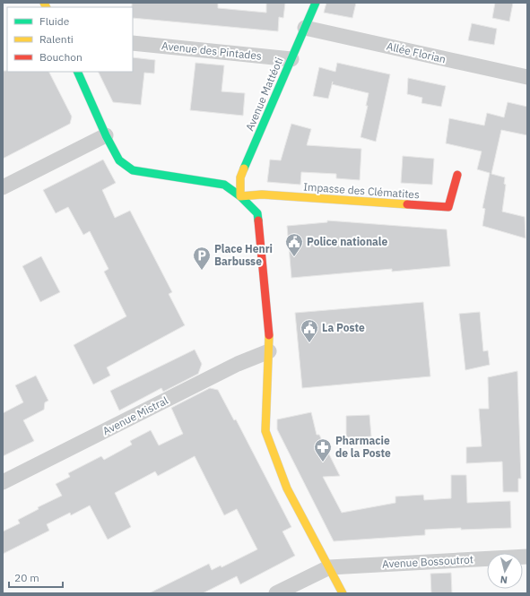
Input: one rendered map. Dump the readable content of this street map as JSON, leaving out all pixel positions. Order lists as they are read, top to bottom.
{
  "streets": {
    "street": [
      "Avenue des Pintades",
      "Allée Florian",
      "Avenue Mattéoti",
      "Impasse des Clématites",
      "Avenue Mistral",
      "Avenue Bossoutrot"
    ]
  },
  "crossings": [
    ["Avenue des Pintades", "Avenue Mattéoti"],
    ["Allée Florian", "Avenue Mattéoti"],
    ["Avenue Mattéoti", "Impasse des Clématites"]
  ],
  "places": {
    "public building": ["Police nationale", "La Poste"],
    "parking": ["Place Henri Barbusse"],
    "pharmacy": ["Pharmacie de la Poste"]
  },
  "legend": ["Fluide", "Ralenti", "Bouchon"],
  "scale_bar": "20 m",
  "north": "bottom"
}
